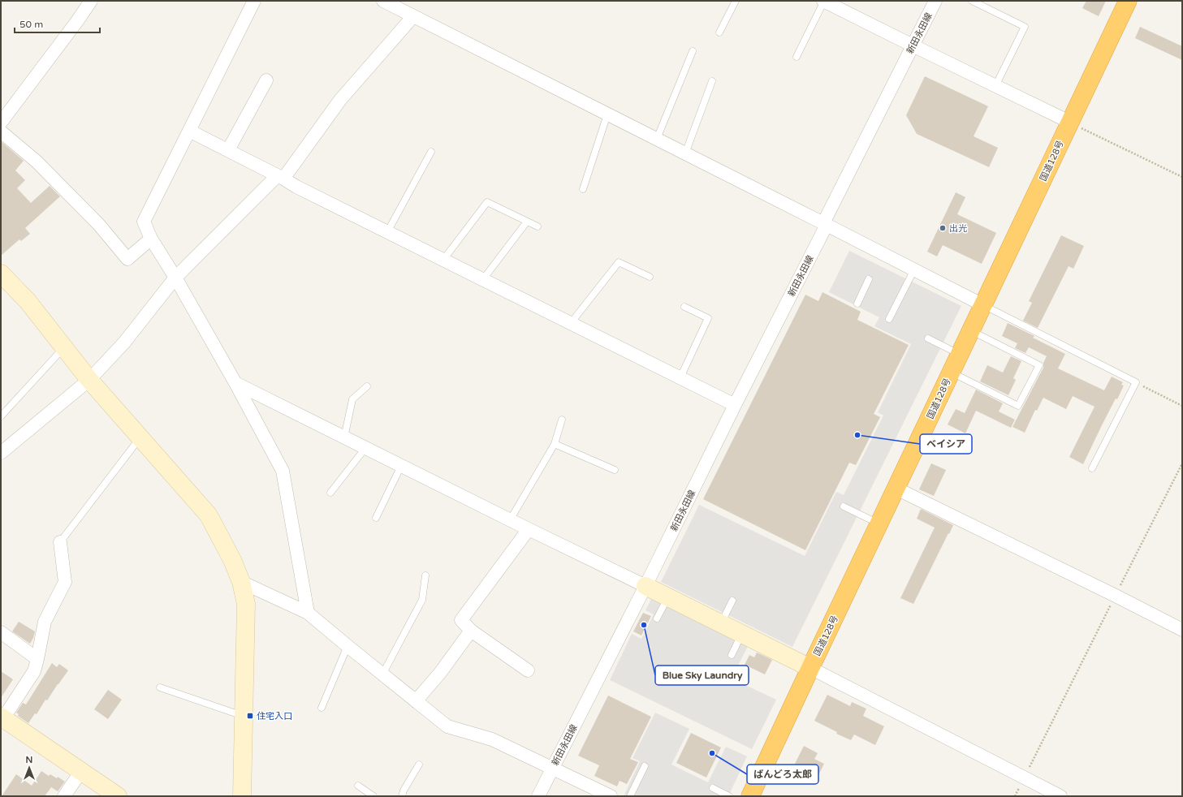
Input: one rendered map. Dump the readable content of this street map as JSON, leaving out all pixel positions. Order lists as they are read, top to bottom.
{
  "streets": {
    "highway": ["国道128号"],
    "street": ["新田永田線"]
  },
  "places": {
    "other": [
      "出光",
      "ベイシア",
      "Blue Sky Laundry",
      "ばんどろ太郎"
    ],
    "transit": ["住宅入口"]
  },
  "scale_bar": "50 m",
  "north": "top"
}
